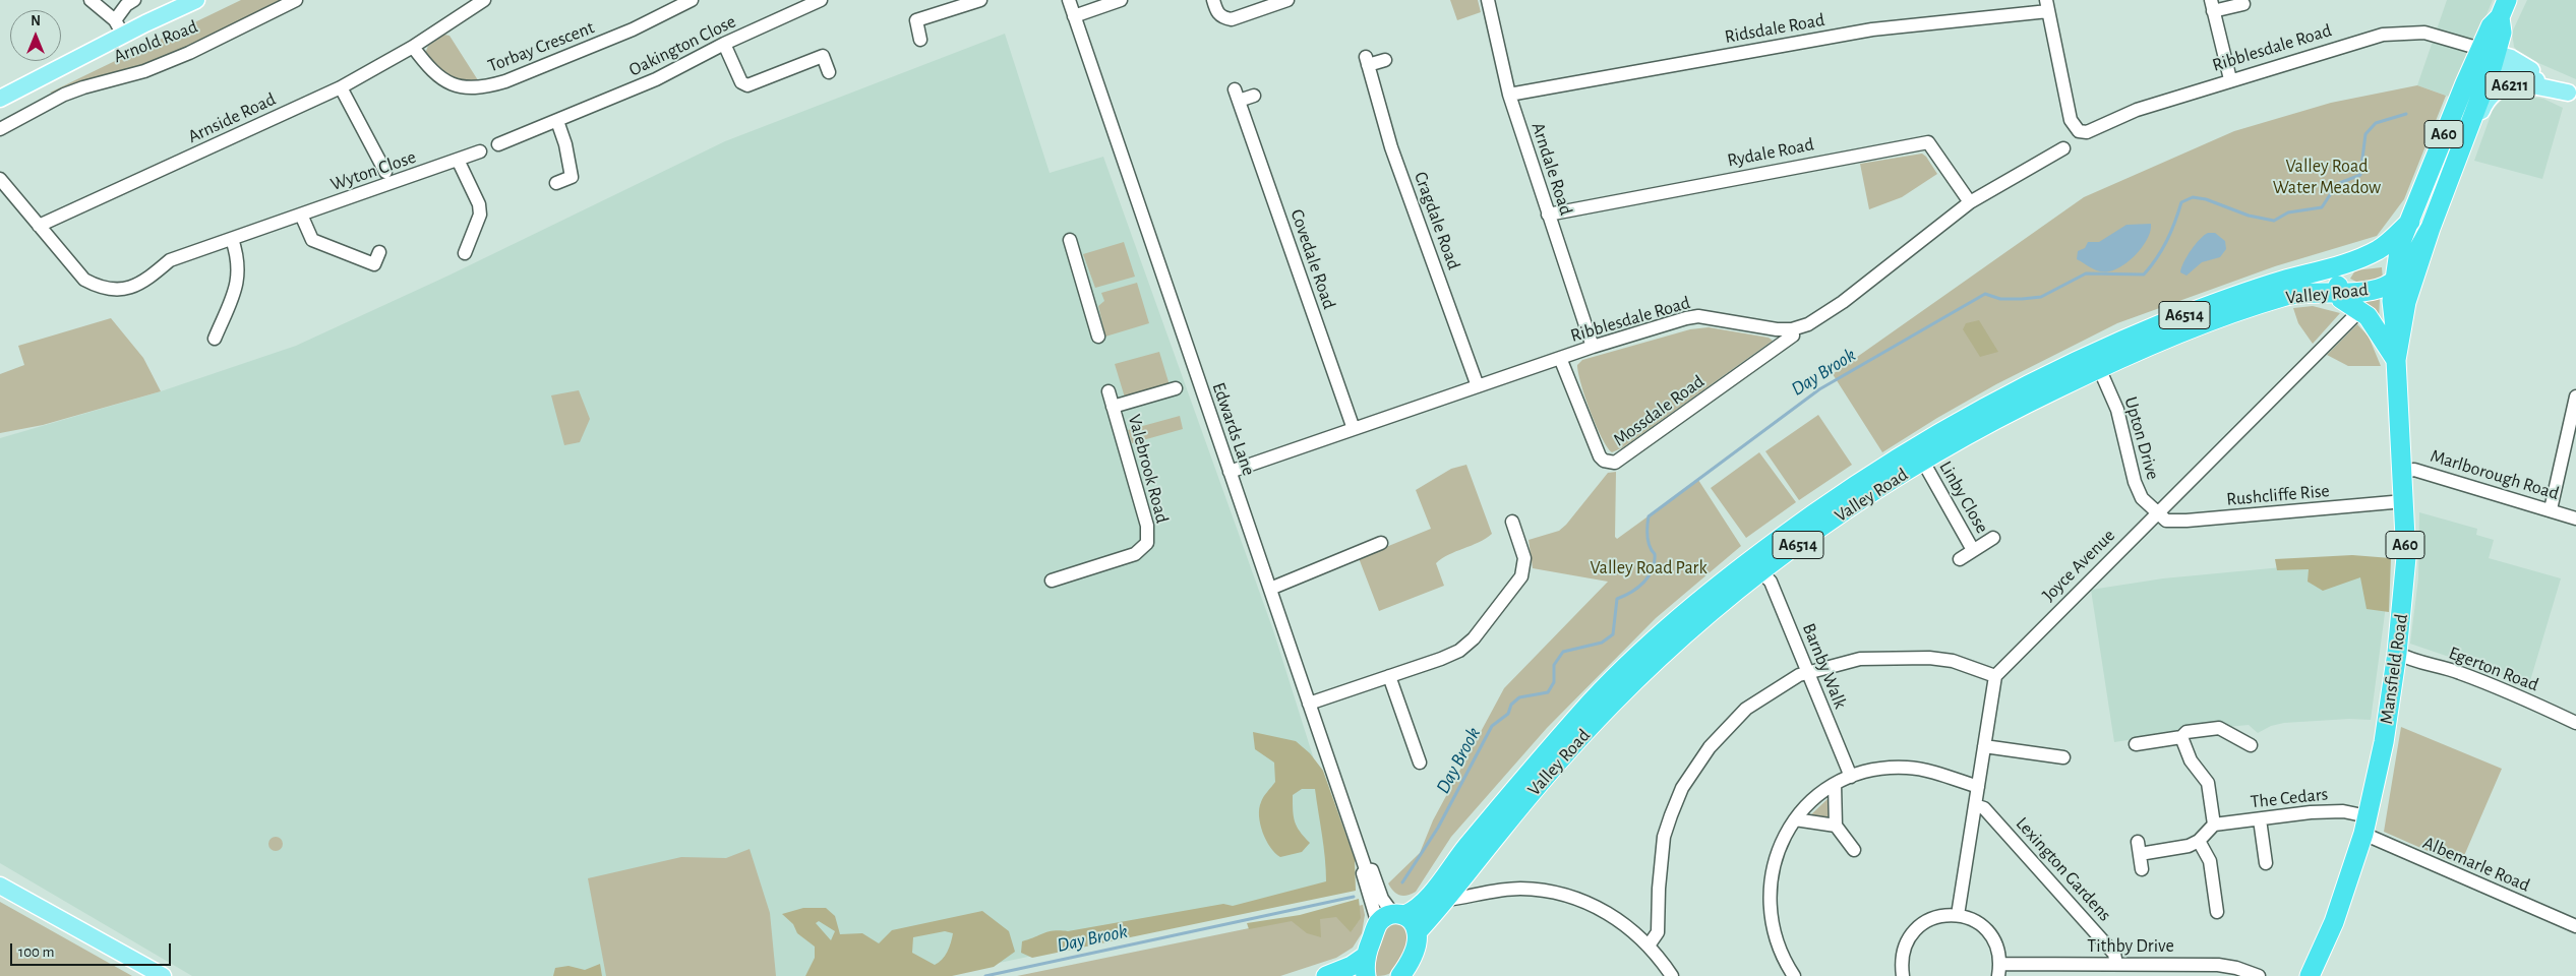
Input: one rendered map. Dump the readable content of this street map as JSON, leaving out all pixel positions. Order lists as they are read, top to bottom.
{
  "streets": {
    "highway": [
      "A60",
      "Valley Road",
      "A6514",
      "Mansfield Road"
    ],
    "main road": ["Arnold Road", "A6211"],
    "street": [
      "Ridsdale Road",
      "Oakington Close",
      "Torbay Crescent",
      "Ribblesdale Road",
      "Arnside Road",
      "Rydale Road",
      "Arndale Road",
      "Wyton Close",
      "Cragdale Road",
      "Covedale Road",
      "Mossdale Road",
      "Edwards Lane",
      "Upton Drive",
      "Valebrook Road",
      "Marlborough Road",
      "Rushcliffe Rise",
      "Linby Close",
      "Joyce Avenue",
      "Barnby Walk",
      "Egerton Road",
      "The Cedars",
      "Albemarle Road",
      "Lexington Gardens",
      "Tithby Drive"
    ]
  },
  "crossings": [
    ["Ridsdale Road", "Ribblesdale Road"],
    ["Ridsdale Road", "Arndale Road"],
    ["Torbay Crescent", "Arnside Road"],
    ["Ribblesdale Road", "A6211"],
    ["Ribblesdale Road", "Rydale Road"],
    ["Ribblesdale Road", "Arndale Road"],
    ["Ribblesdale Road", "Cragdale Road"],
    ["Ribblesdale Road", "Covedale Road"],
    ["Ribblesdale Road", "Mossdale Road"],
    ["Ribblesdale Road", "Edwards Lane"],
    ["Ribblesdale Road", "Mansfield Road"],
    ["A6211", "Mansfield Road"],
    ["Arnside Road", "Wyton Close"],
    ["Rydale Road", "Arndale Road"],
    ["Valley Road", "A6514"],
    ["Valley Road", "Edwards Lane"],
    ["Valley Road", "Upton Drive"],
    ["Valley Road", "Linby Close"],
    ["Valley Road", "Barnby Walk"],
    ["Valley Road", "Mansfield Road"],
    ["Upton Drive", "Rushcliffe Rise"],
    ["Upton Drive", "Joyce Avenue"],
    ["Marlborough Road", "Mansfield Road"],
    ["Rushcliffe Rise", "Joyce Avenue"],
    ["Rushcliffe Rise", "Mansfield Road"],
    ["Mansfield Road", "Egerton Road"],
    ["Mansfield Road", "The Cedars"],
    ["Mansfield Road", "Albemarle Road"],
    ["The Cedars", "Albemarle Road"],
    ["Lexington Gardens", "Tithby Drive"]
  ],
  "water": ["Day Brook"],
  "parks": ["Valley Road Water Meadow", "Valley Road Park"],
  "scale_bar": "100 m",
  "north": "top"
}
